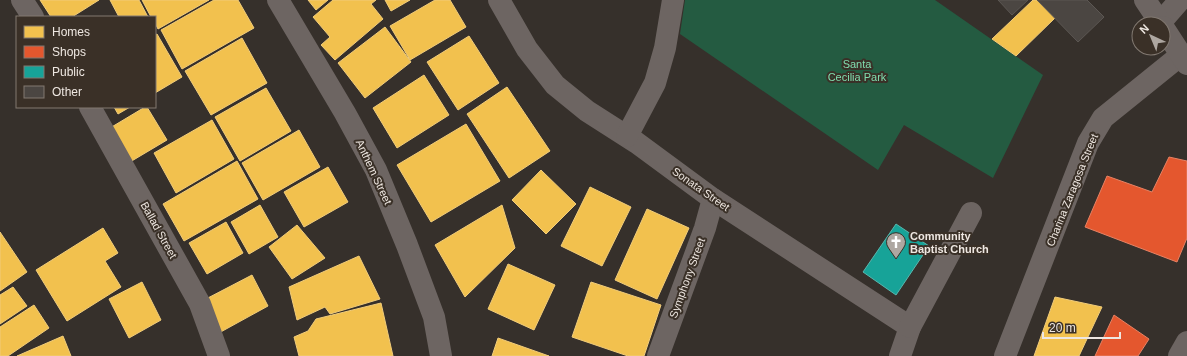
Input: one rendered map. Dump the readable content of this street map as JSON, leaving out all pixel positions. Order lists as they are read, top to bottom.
{
  "streets": {
    "street": [
      "Anthem Street",
      "Sonata Street",
      "Charina Zaragosa Street",
      "Ballad Street",
      "Symphony Street"
    ]
  },
  "crossings": [
    ["Sonata Street", "Symphony Street"]
  ],
  "parks": ["Santa Cecilia Park"],
  "places": {
    "church": ["Community Baptist Church"]
  },
  "legend": [
    "Homes",
    "Shops",
    "Public",
    "Other"
  ],
  "scale_bar": "20 m",
  "north": "top left"
}
